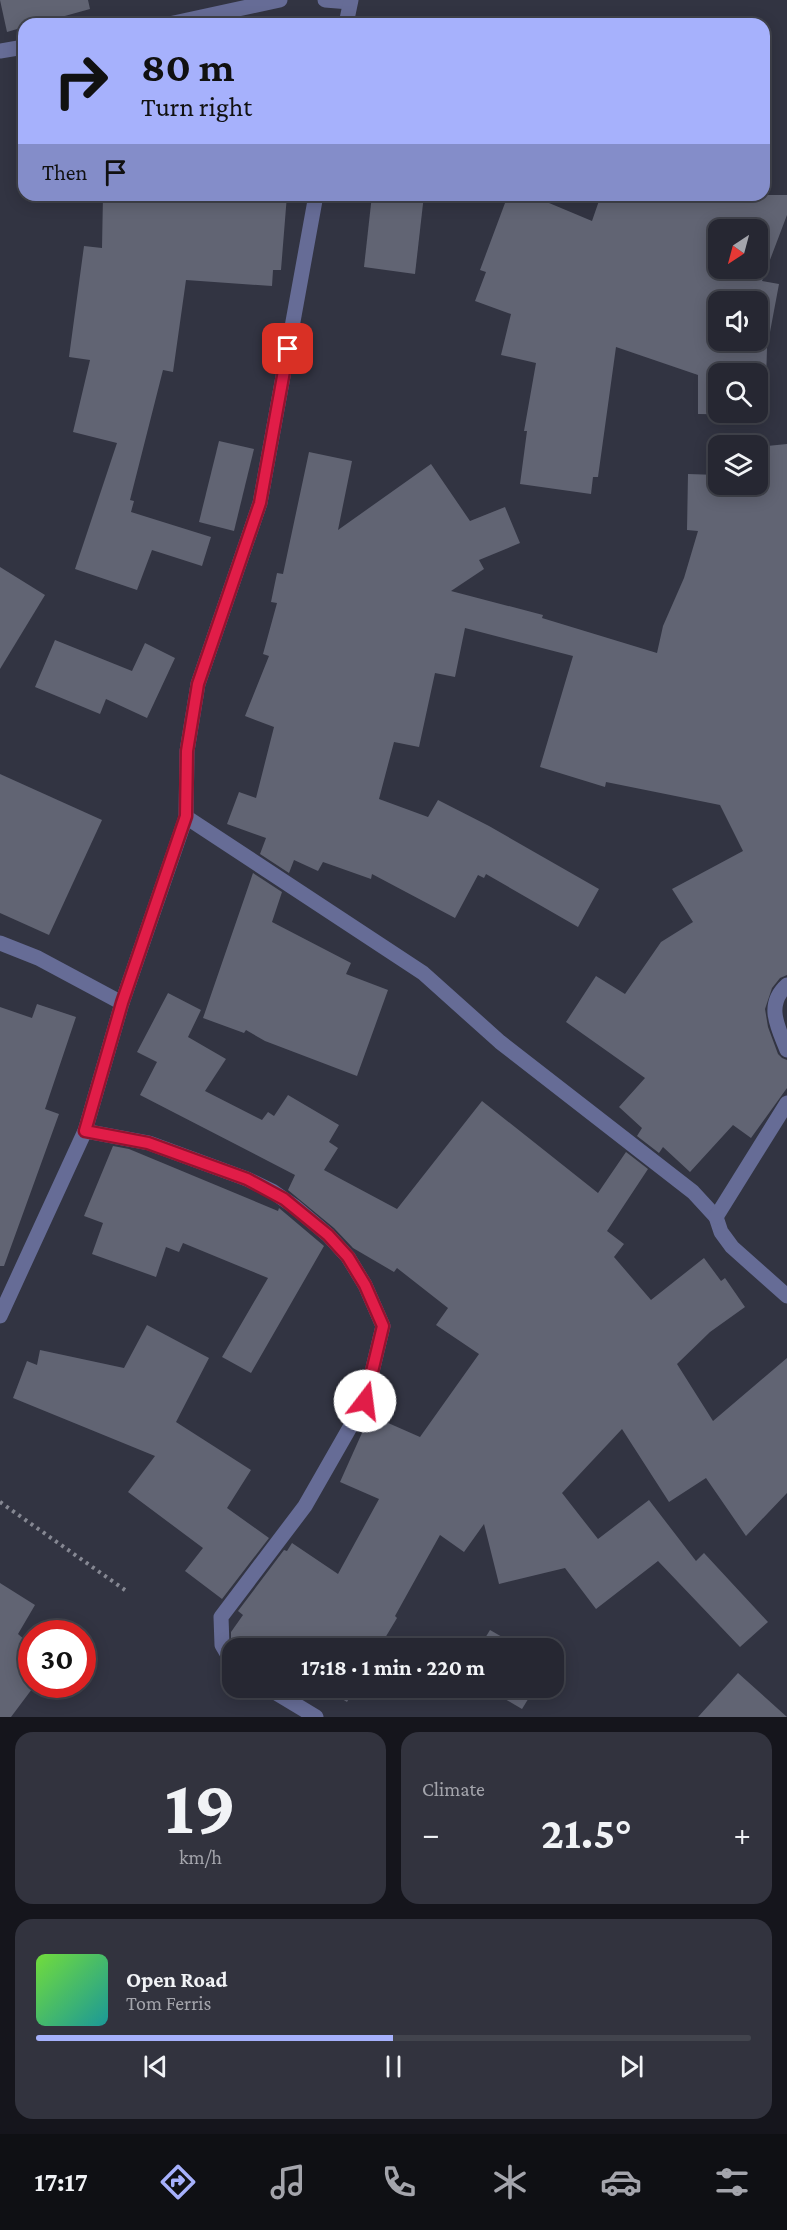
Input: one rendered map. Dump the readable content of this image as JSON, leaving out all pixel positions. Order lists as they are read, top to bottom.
{
  "north": "bottom left",
  "page": {
    "turn": ["80 m", "Turn right"],
    "then": "Then",
    "limit": "30",
    "trip": "17:18 · 1 min · 220 m",
    "tile": [
      ["19", "km/h"],
      "Climate"
    ],
    "heat": ["−", "21.5°", "+"],
    "song": ["Open Road", "Tom Ferris"],
    "tabs": "17:17"
  }
}
